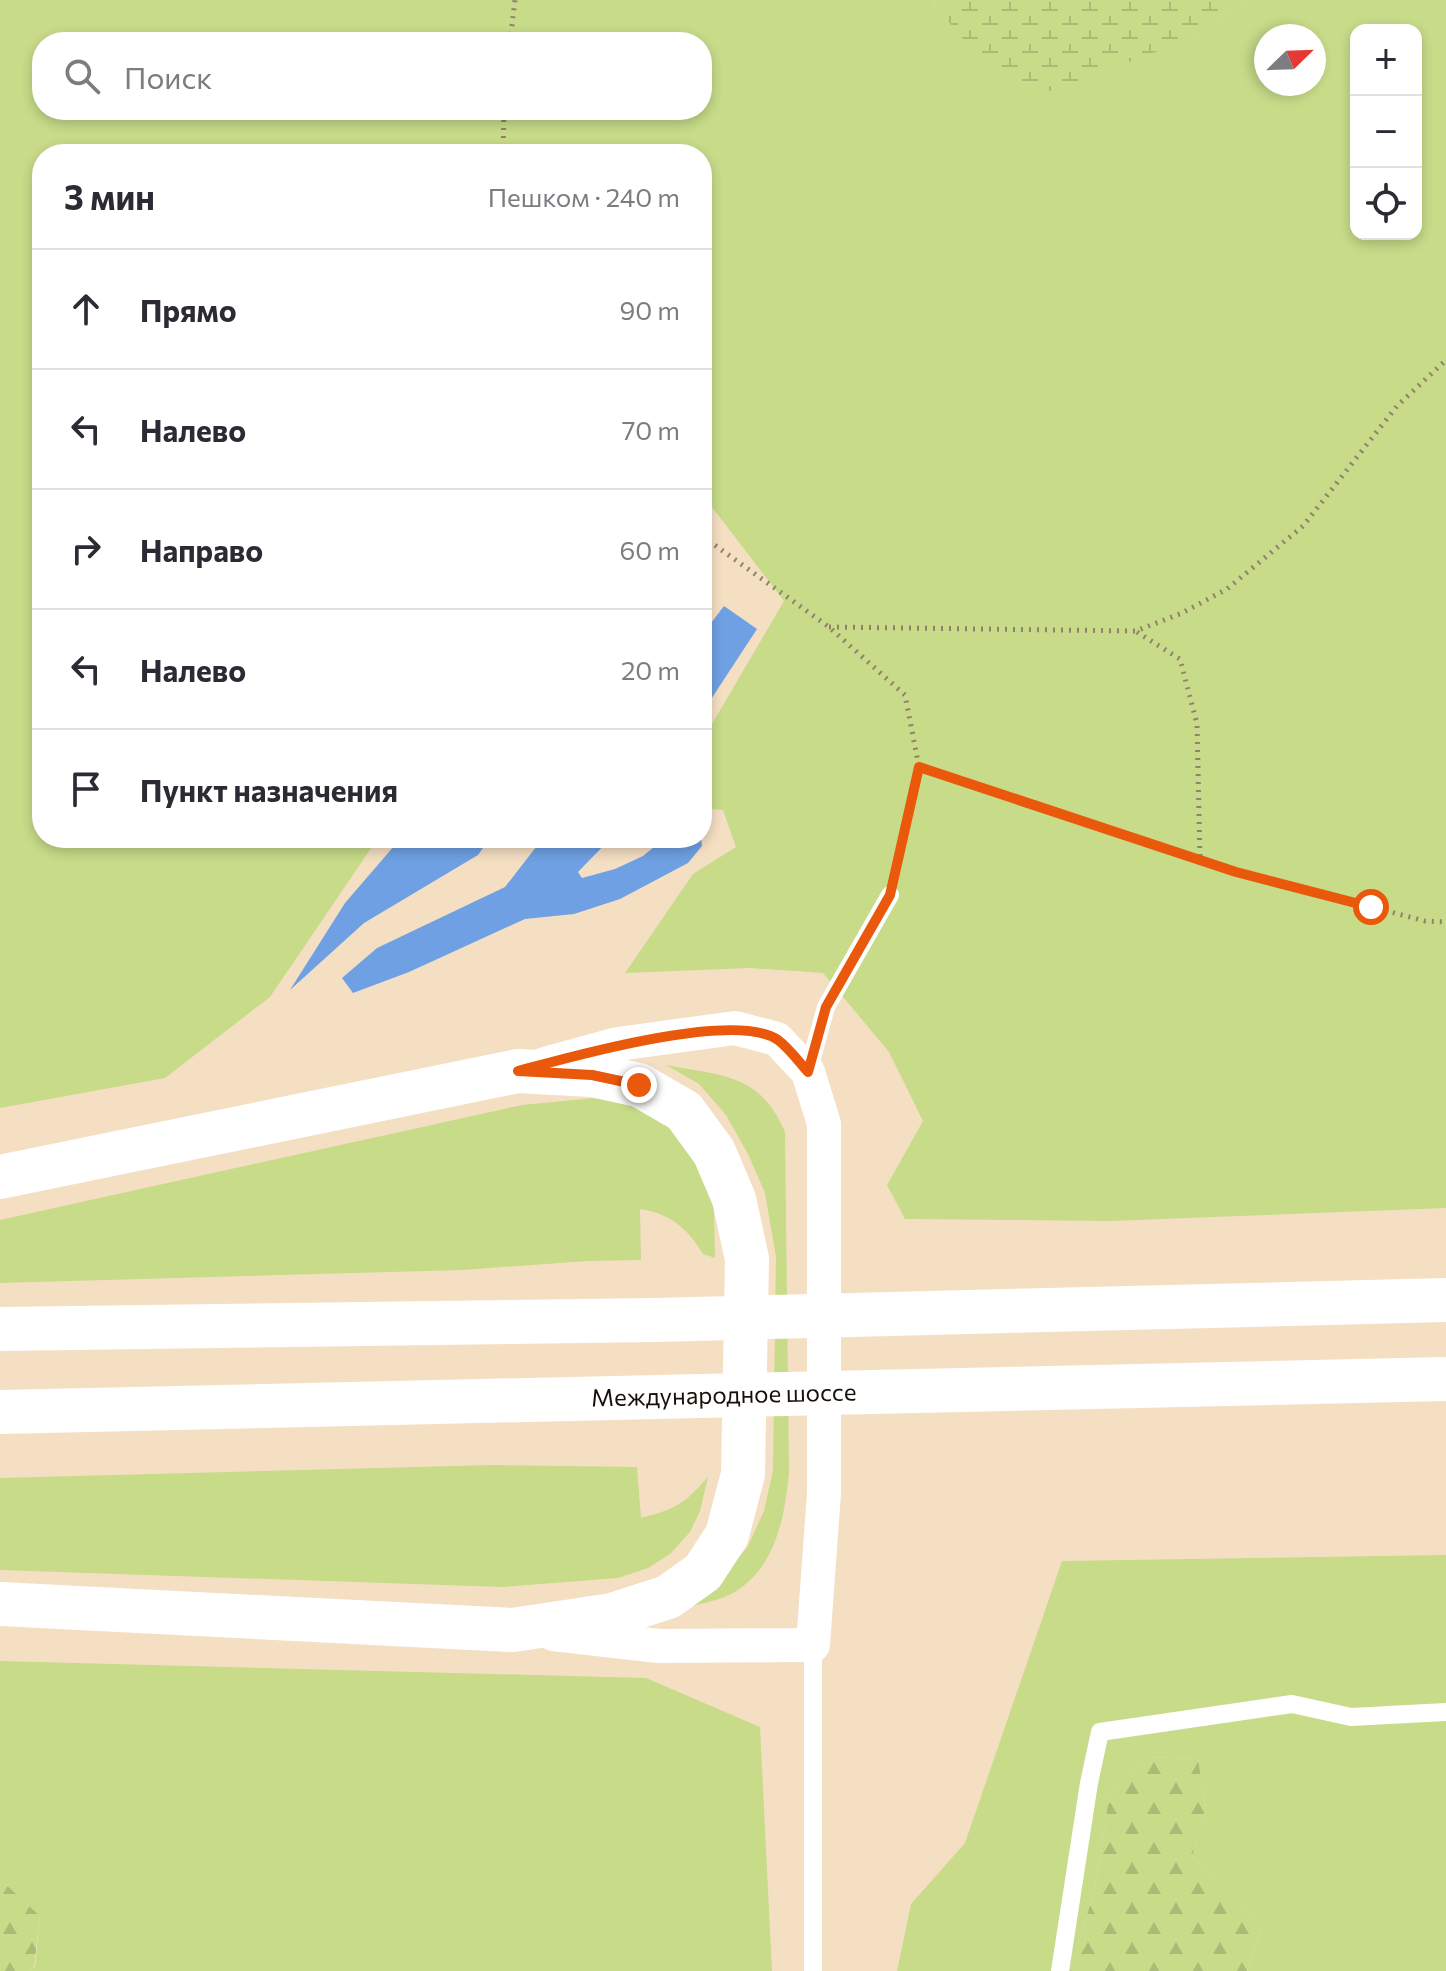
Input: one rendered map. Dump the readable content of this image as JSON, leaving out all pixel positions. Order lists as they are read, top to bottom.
{
  "streets": {
    "main road": ["Международное шоссе"]
  },
  "north": "top right",
  "page": {
    "map_buttons": ["+", "−"],
    "search": "Поиск",
    "heading": ["3 мин", "Пешком · 240 m"],
    "list": [
      ["Прямо", "90 m"],
      ["Налево", "70 m"],
      ["Направо", "60 m"],
      ["Налево", "20 m"],
      "Пункт назначения"
    ]
  }
}
